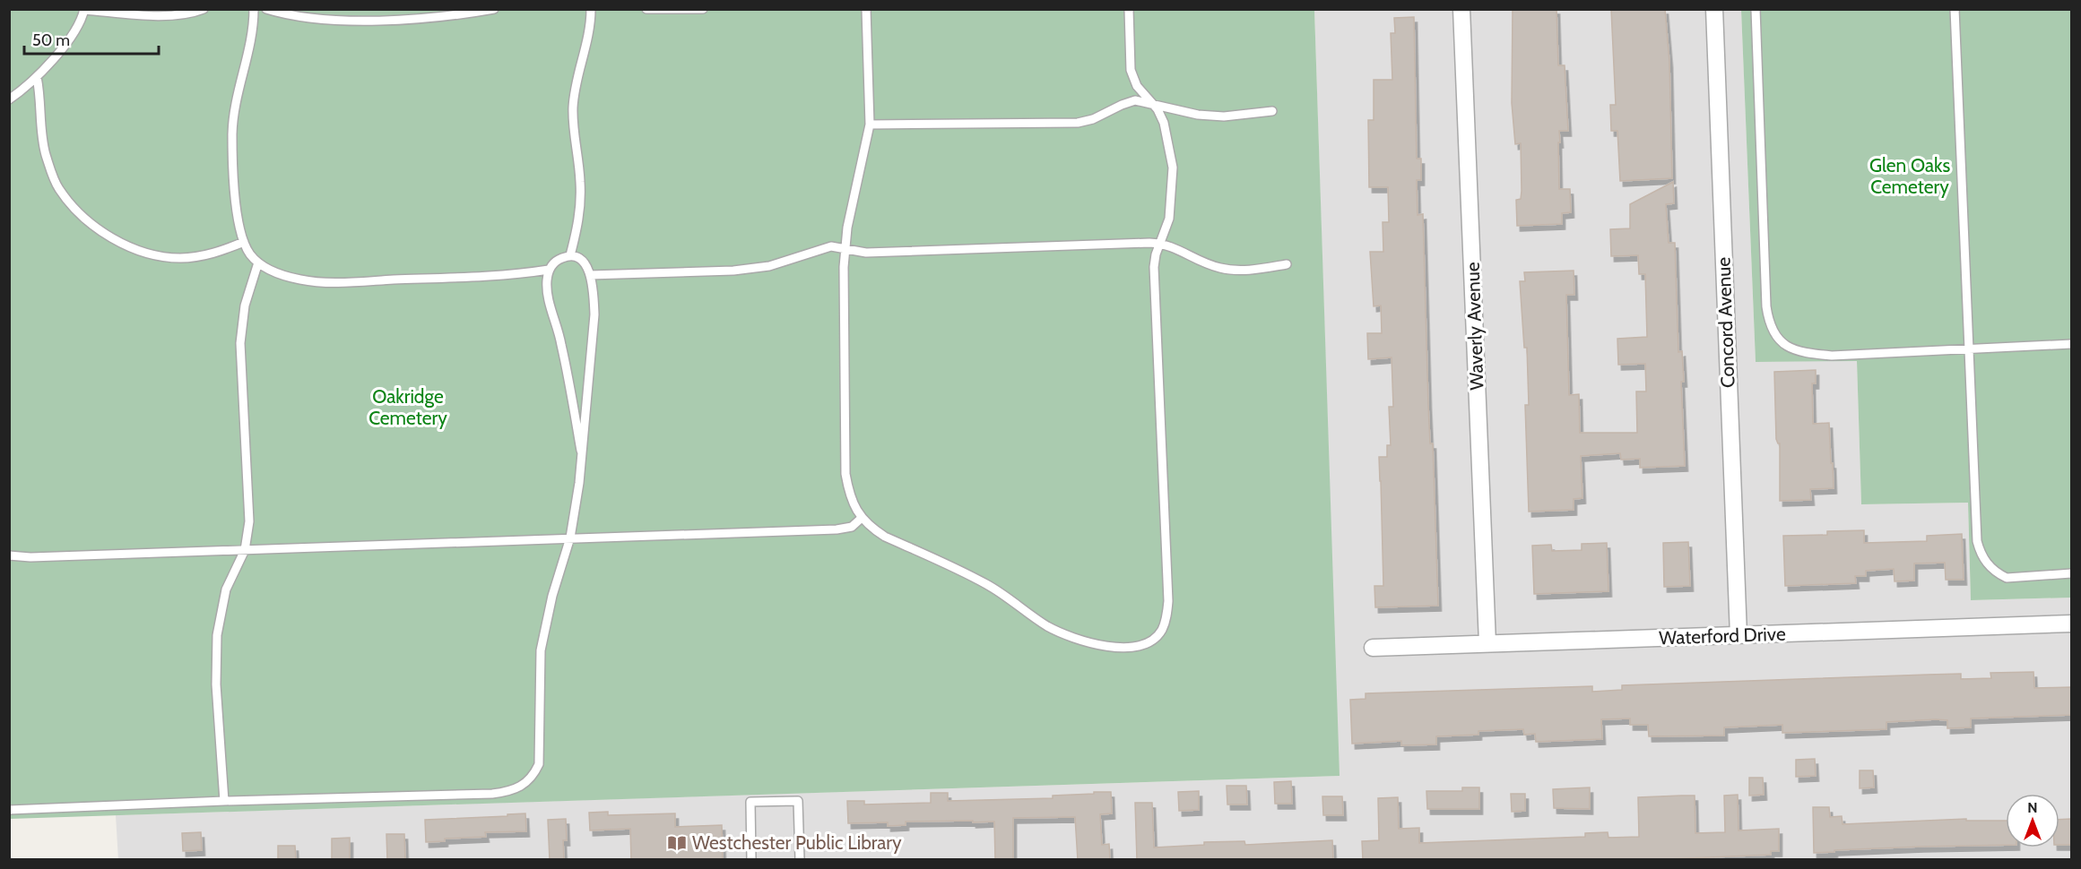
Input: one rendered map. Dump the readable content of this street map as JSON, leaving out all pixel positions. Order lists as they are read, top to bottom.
{
  "streets": {
    "street": ["Concord Avenue", "Waverly Avenue", "Waterford Drive"]
  },
  "crossings": [
    ["Concord Avenue", "Waterford Drive"],
    ["Waverly Avenue", "Waterford Drive"]
  ],
  "parks": ["Glen Oaks Cemetery", "Oakridge Cemetery"],
  "places": {
    "library": ["Westchester Public Library"]
  },
  "scale_bar": "50 m",
  "north": "top"
}
